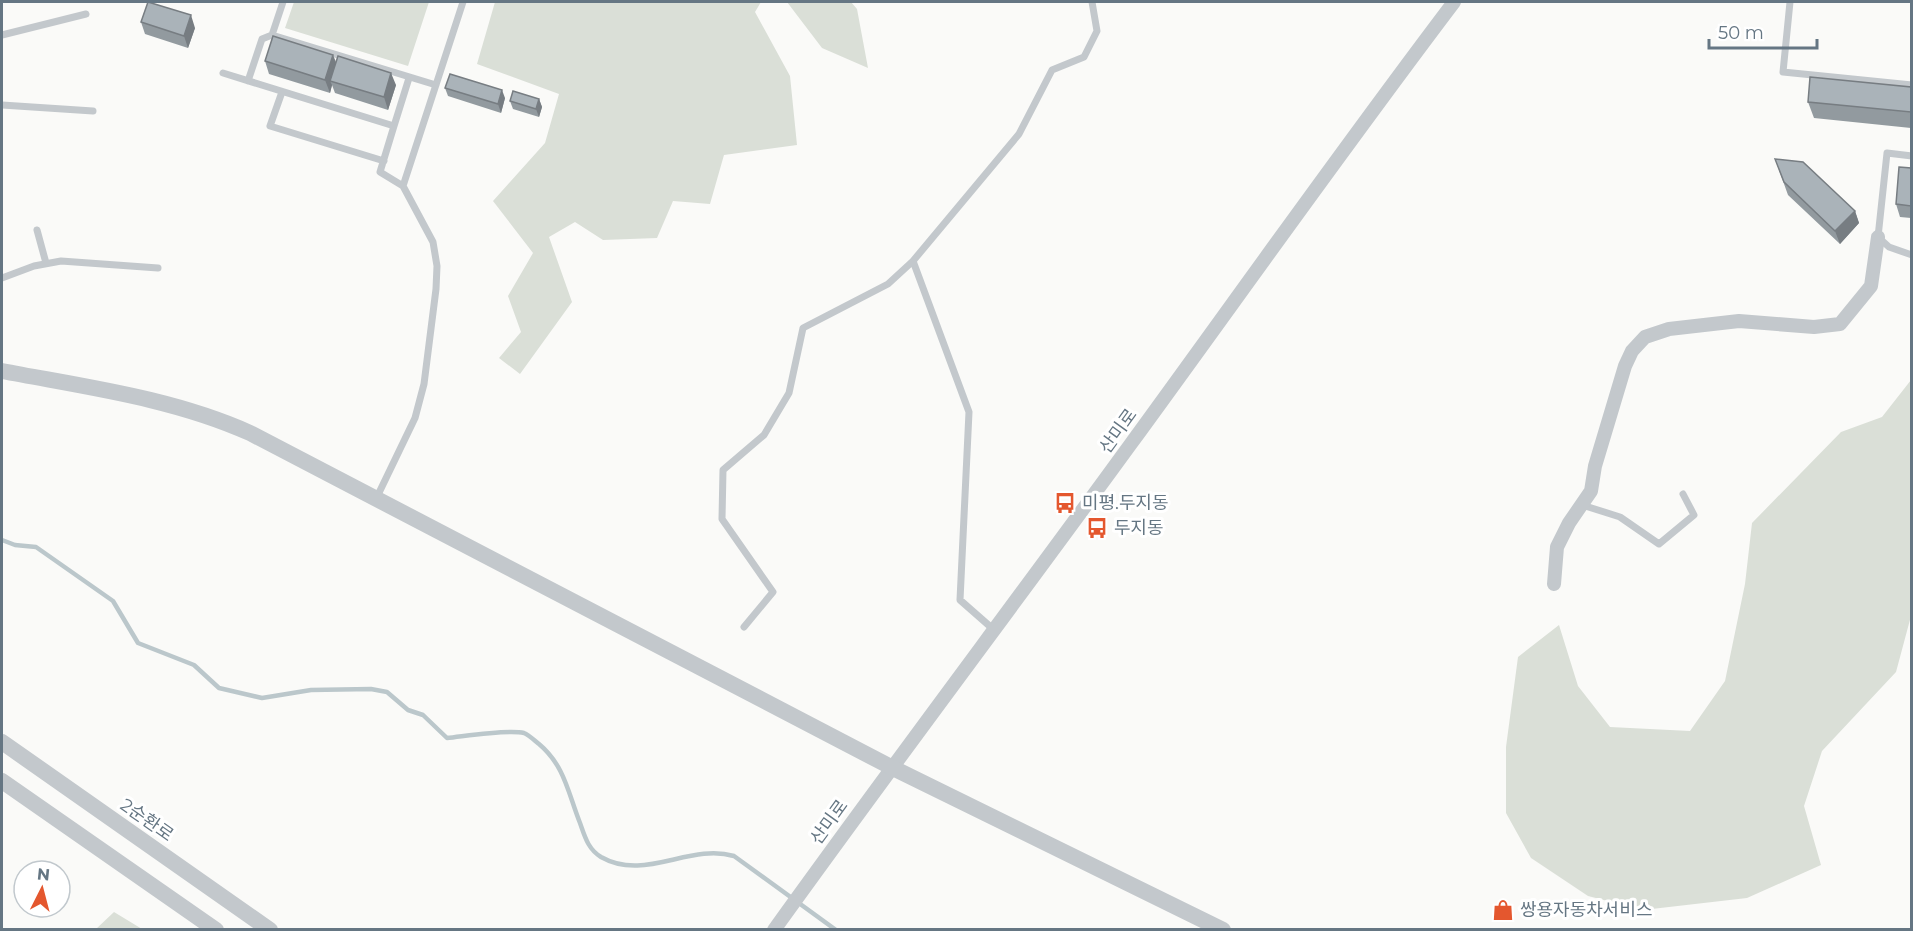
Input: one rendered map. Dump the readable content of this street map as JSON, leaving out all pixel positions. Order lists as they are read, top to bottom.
{
  "streets": {
    "street": ["산미로", "2순환로"]
  },
  "places": {
    "bus stop": ["미평.두지동", "두지동"],
    "shop": ["쌍용자동차서비스"]
  },
  "scale_bar": "50 m",
  "north": "top"
}
